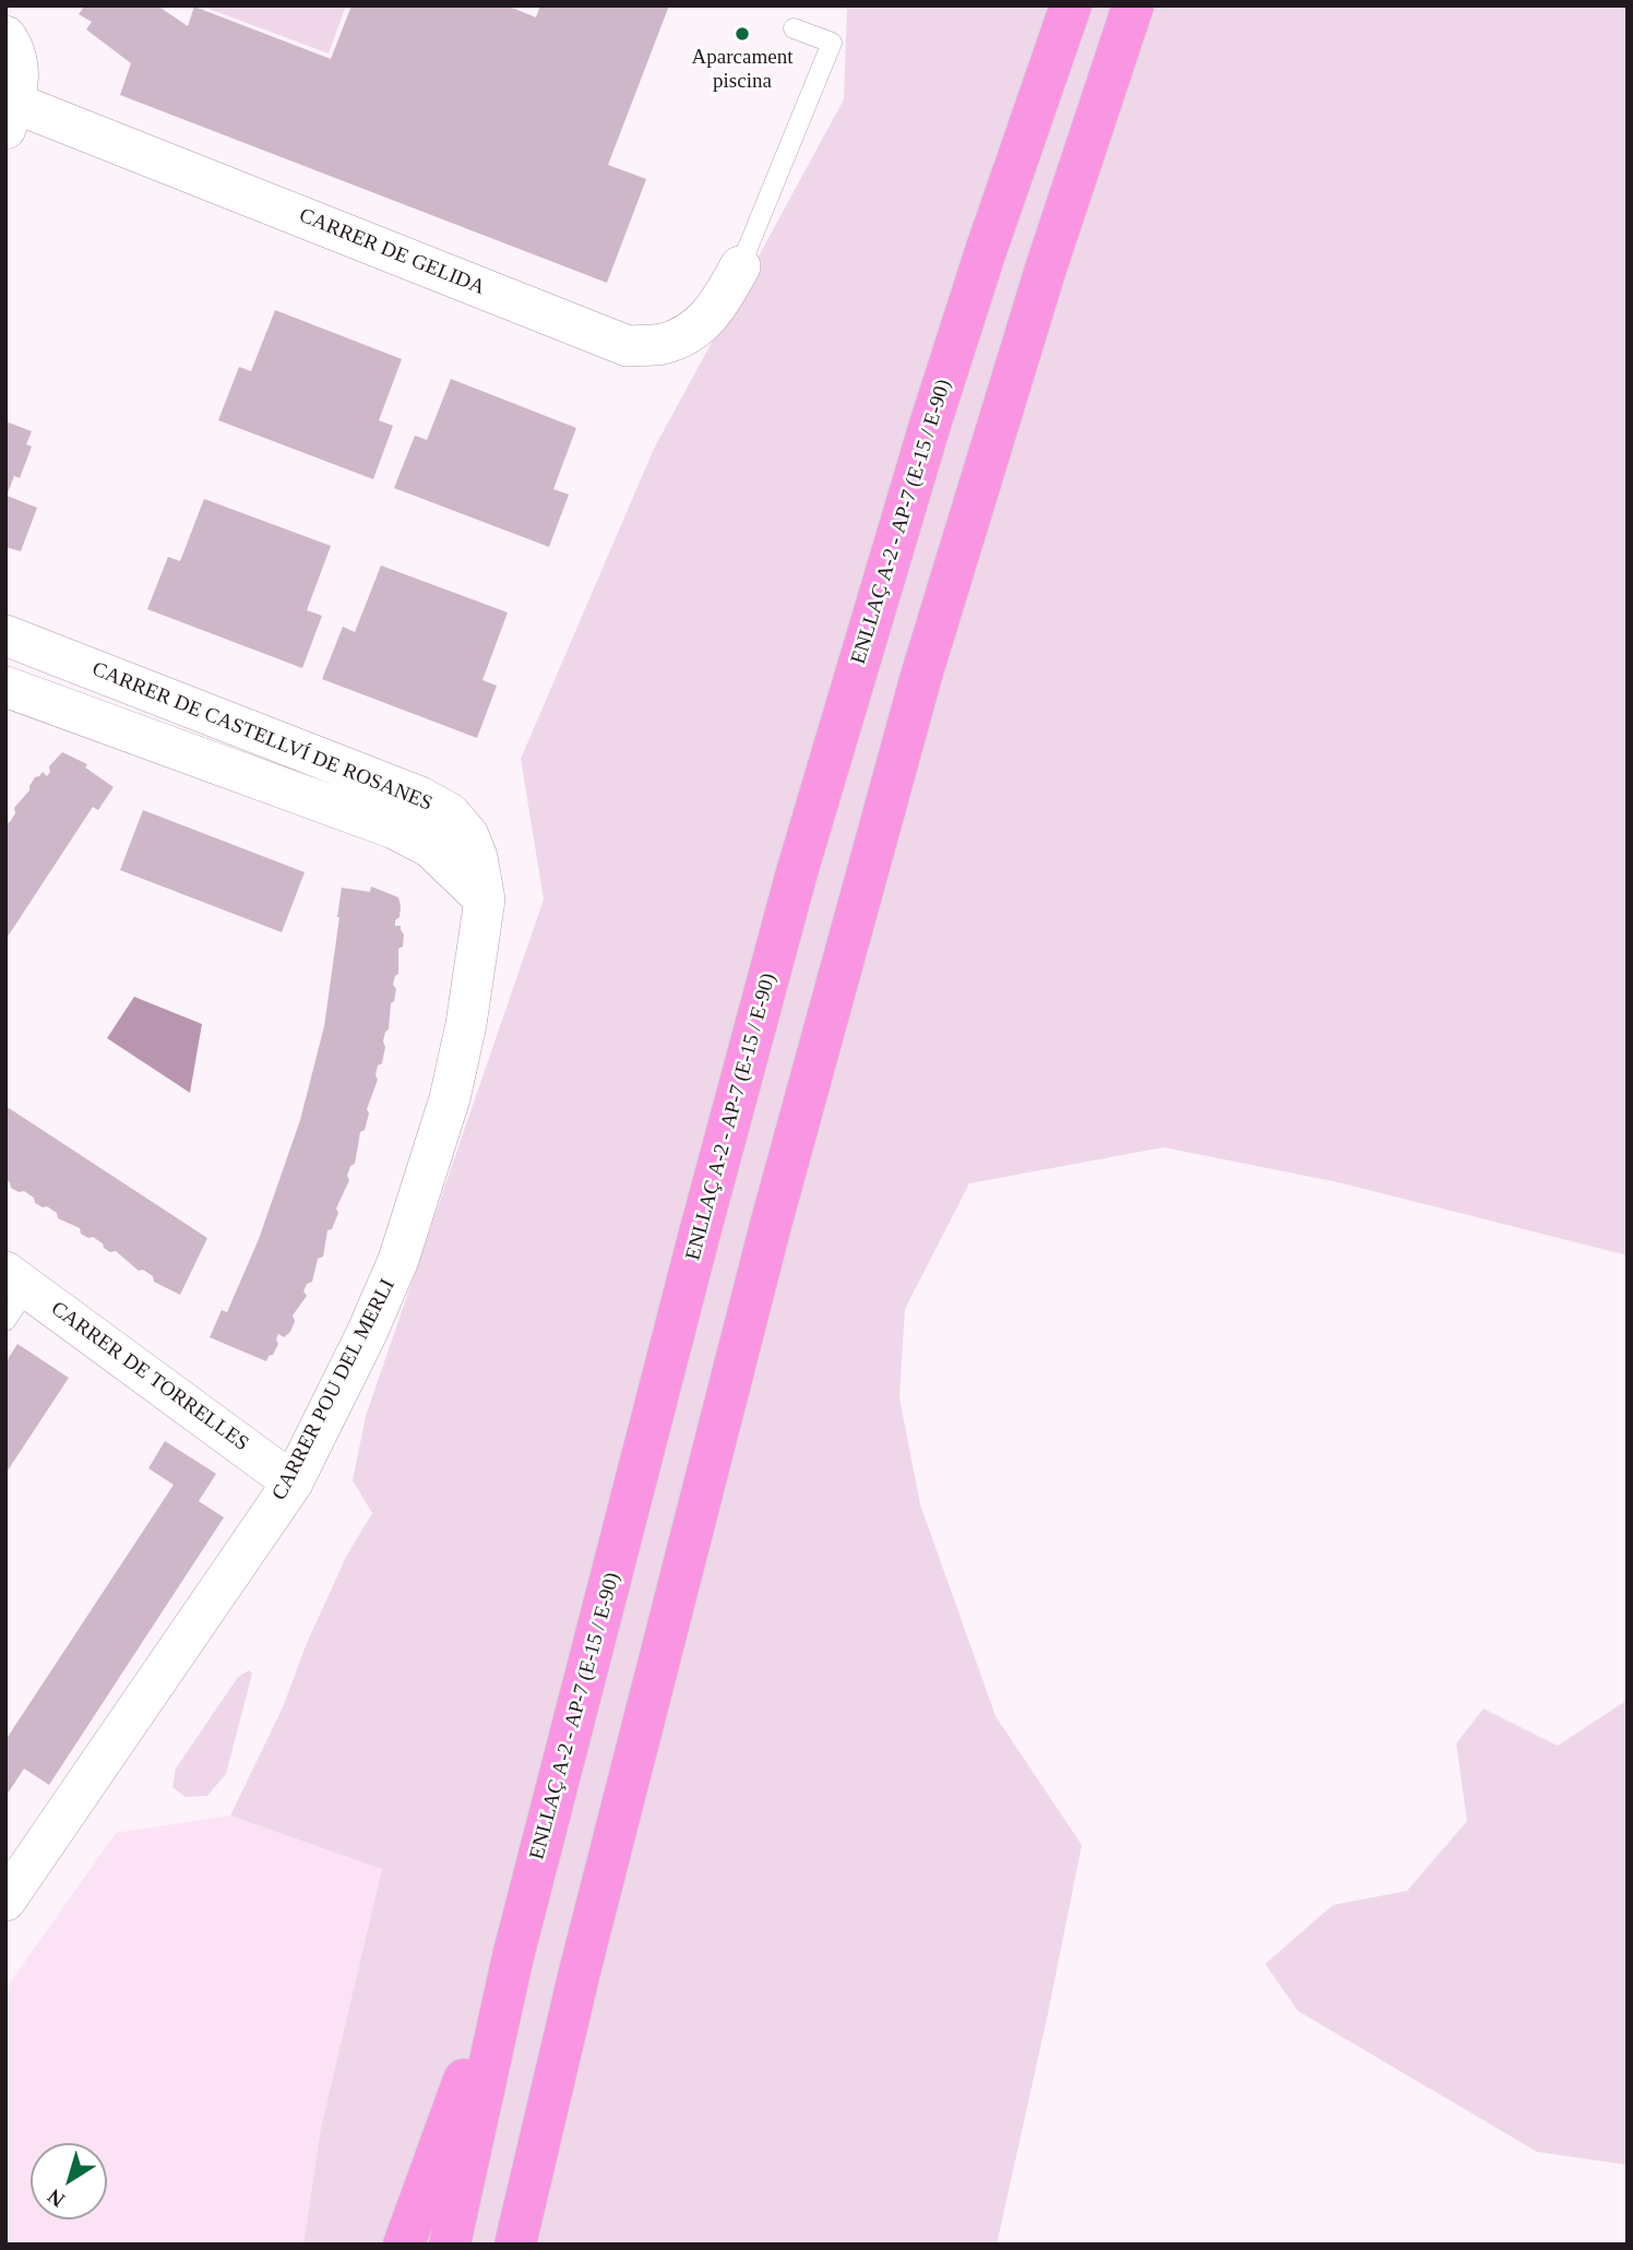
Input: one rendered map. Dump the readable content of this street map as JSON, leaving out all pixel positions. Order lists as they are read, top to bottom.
{
  "streets": {
    "highway": ["ENLLAÇ A-2 - AP-7 (E-15 / E-90)"],
    "street": [
      "CARRER DE GELIDA",
      "CARRER DE CASTELLVÍ DE ROSANES",
      "CARRER DE TORRELLES",
      "CARRER POU DEL MERLI"
    ]
  },
  "crossings": [
    ["CARRER DE CASTELLVÍ DE ROSANES", "CARRER POU DEL MERLI"],
    ["CARRER DE TORRELLES", "CARRER POU DEL MERLI"]
  ],
  "places": ["Aparcament piscina"],
  "north": "bottom left"
}
